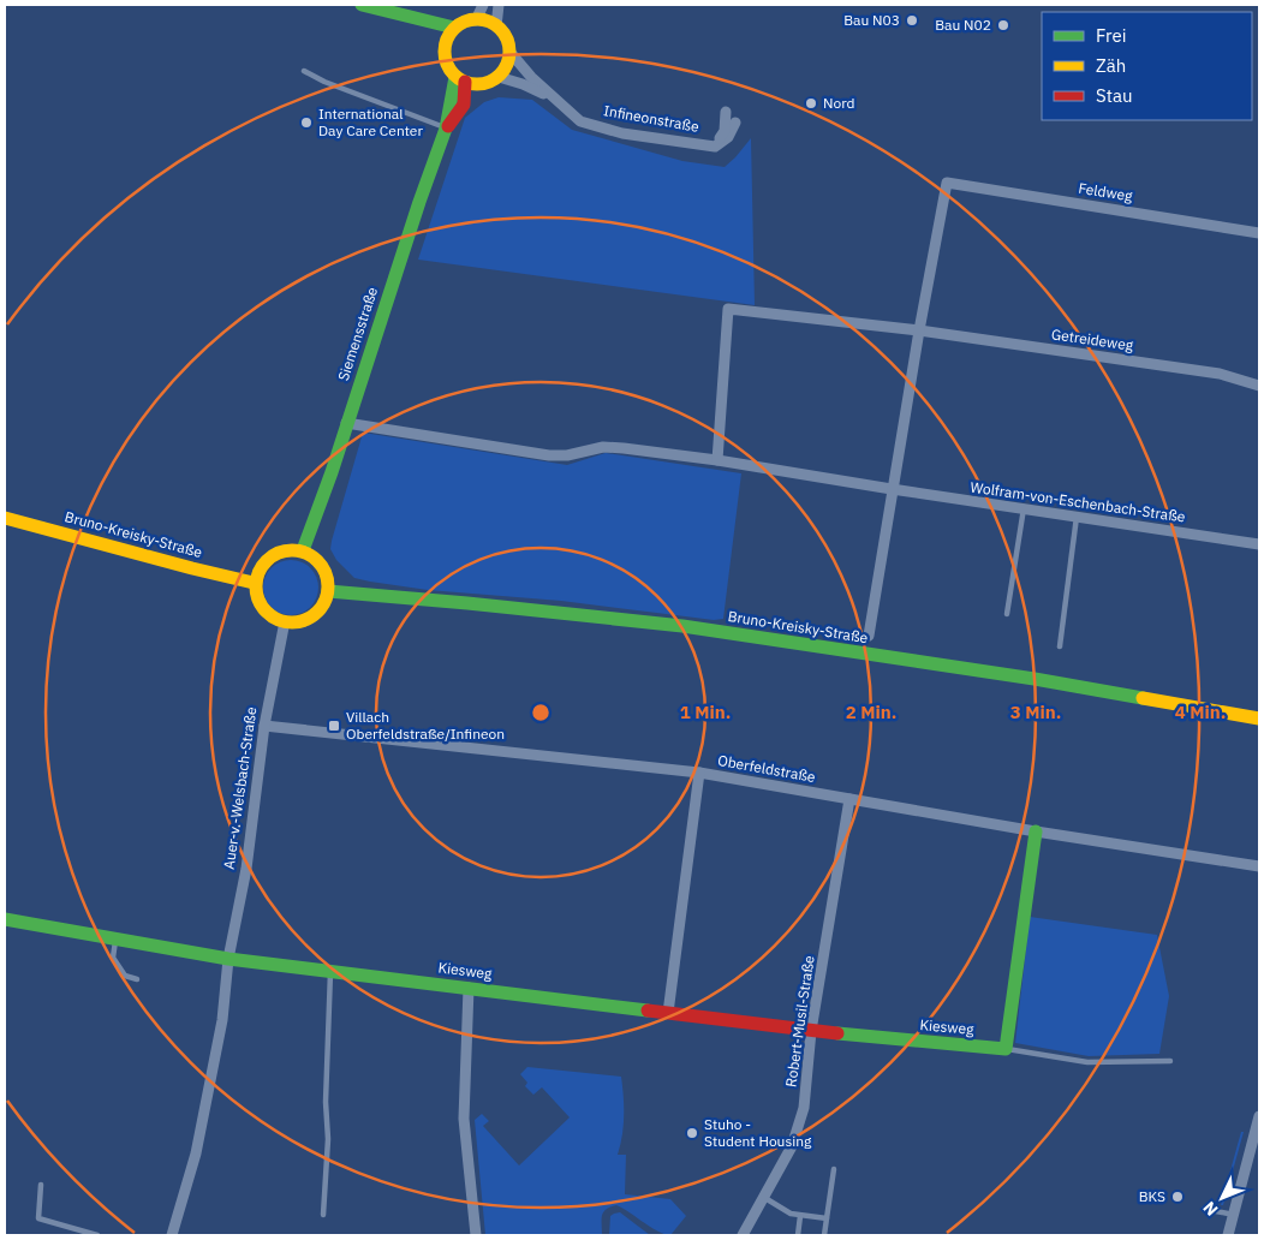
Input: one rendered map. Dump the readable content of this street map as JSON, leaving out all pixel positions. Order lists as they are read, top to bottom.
{
  "streets": {
    "street": [
      "Infineonstraße",
      "Feldweg",
      "Siemensstraße",
      "Getreideweg",
      "Wolfram-von-Eschenbach-Straße",
      "Bruno-Kreisky-Straße",
      "Oberfeldstraße",
      "Auer-v.-Welsbach-Straße",
      "Kiesweg",
      "Robert-Musil-Straße"
    ]
  },
  "crossings": [
    ["Infineonstraße", "Siemensstraße"],
    ["Feldweg", "Getreideweg"],
    ["Siemensstraße", "Wolfram-von-Eschenbach-Straße"],
    ["Siemensstraße", "Bruno-Kreisky-Straße"],
    ["Siemensstraße", "Auer-v.-Welsbach-Straße"],
    ["Getreideweg", "Wolfram-von-Eschenbach-Straße"],
    ["Bruno-Kreisky-Straße", "Auer-v.-Welsbach-Straße"],
    ["Oberfeldstraße", "Auer-v.-Welsbach-Straße"],
    ["Oberfeldstraße", "Robert-Musil-Straße"],
    ["Auer-v.-Welsbach-Straße", "Kiesweg"],
    ["Kiesweg", "Robert-Musil-Straße"]
  ],
  "places": {
    "other": [
      "Bau N03",
      "Bau N02",
      "Nord",
      "International Day Care Center",
      "Stuho - Student Housing",
      "BKS"
    ],
    "transit": ["Villach Oberfeldstraße/Infineon"]
  },
  "legend": ["Frei", "Zäh", "Stau"],
  "north": "bottom left",
  "rings": [
    "1 Min.",
    "2 Min.",
    "3 Min.",
    "4 Min."
  ]
}
